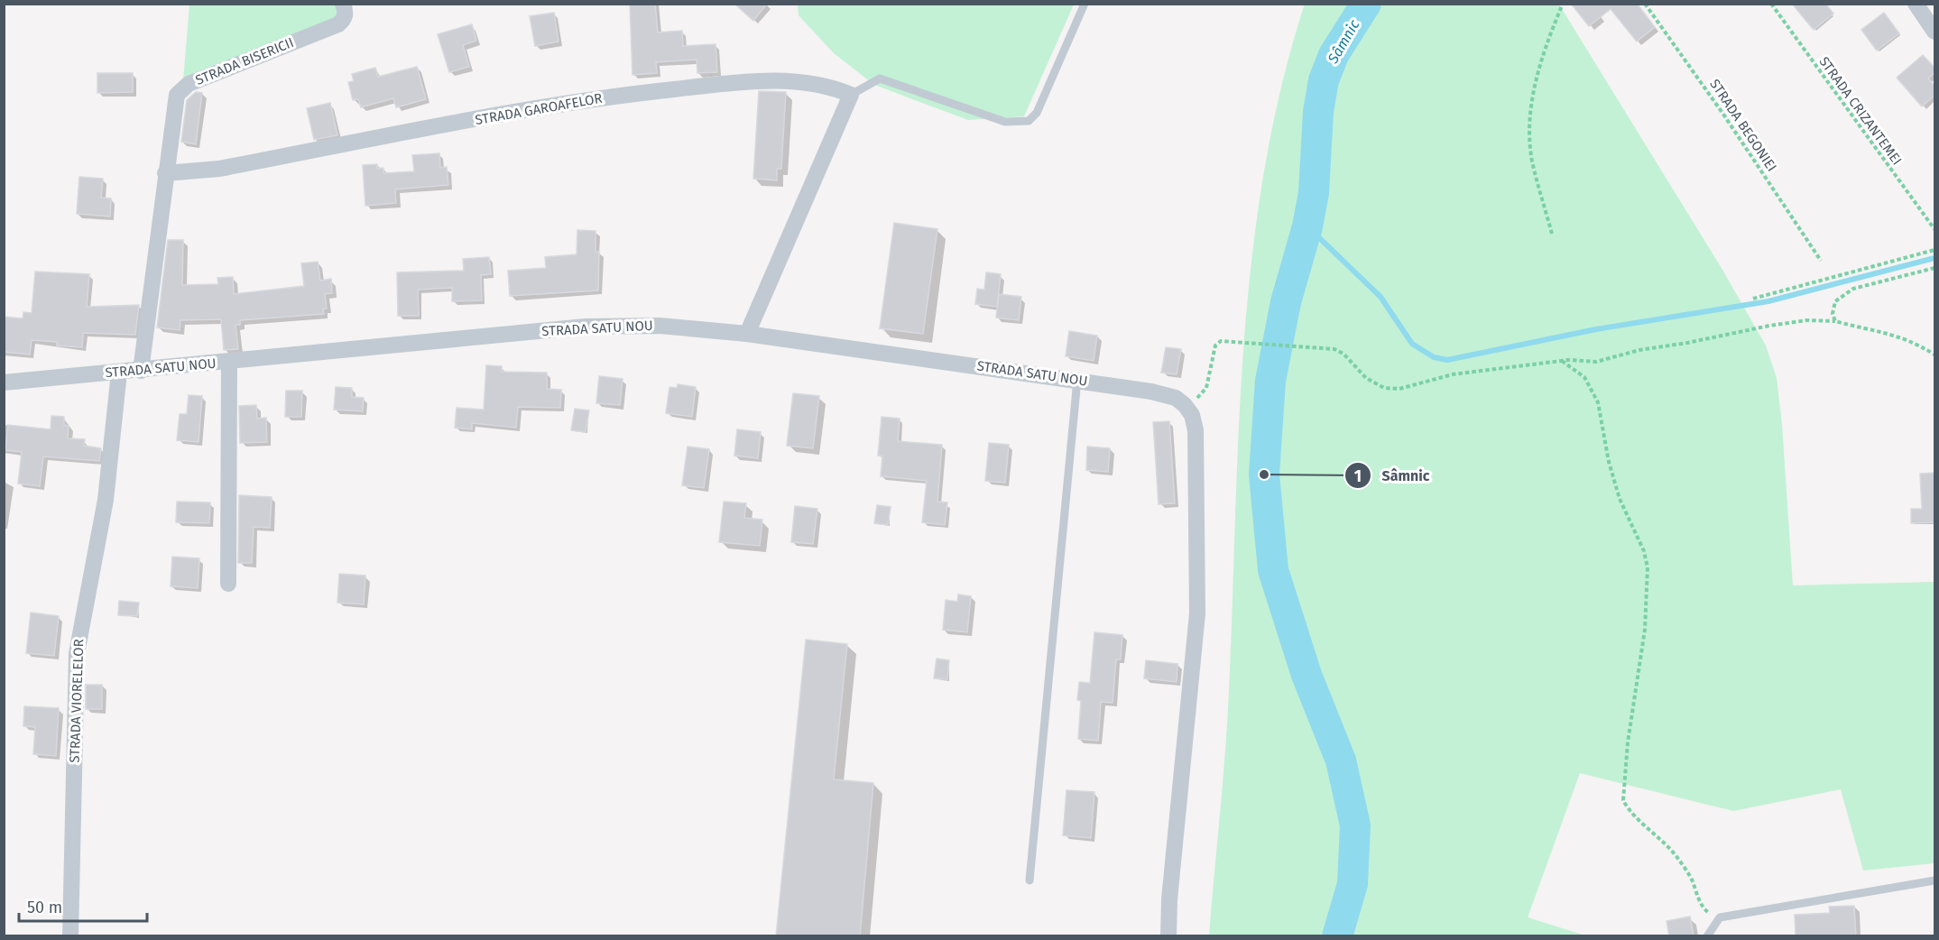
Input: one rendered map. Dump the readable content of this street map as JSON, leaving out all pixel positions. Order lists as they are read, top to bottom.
{
  "streets": {
    "street": [
      "STRADA BISERICII",
      "STRADA GAROAFELOR",
      "STRADA SATU NOU",
      "STRADA VIORELELOR"
    ],
    "path": ["STRADA CRIZANTEMEI", "STRADA BEGONIEI"]
  },
  "crossings": [
    ["STRADA BISERICII", "STRADA GAROAFELOR"],
    ["STRADA SATU NOU", "STRADA VIORELELOR"]
  ],
  "water": ["Sâmnic"],
  "places": ["Sâmnic"],
  "scale_bar": "50 m"
}
